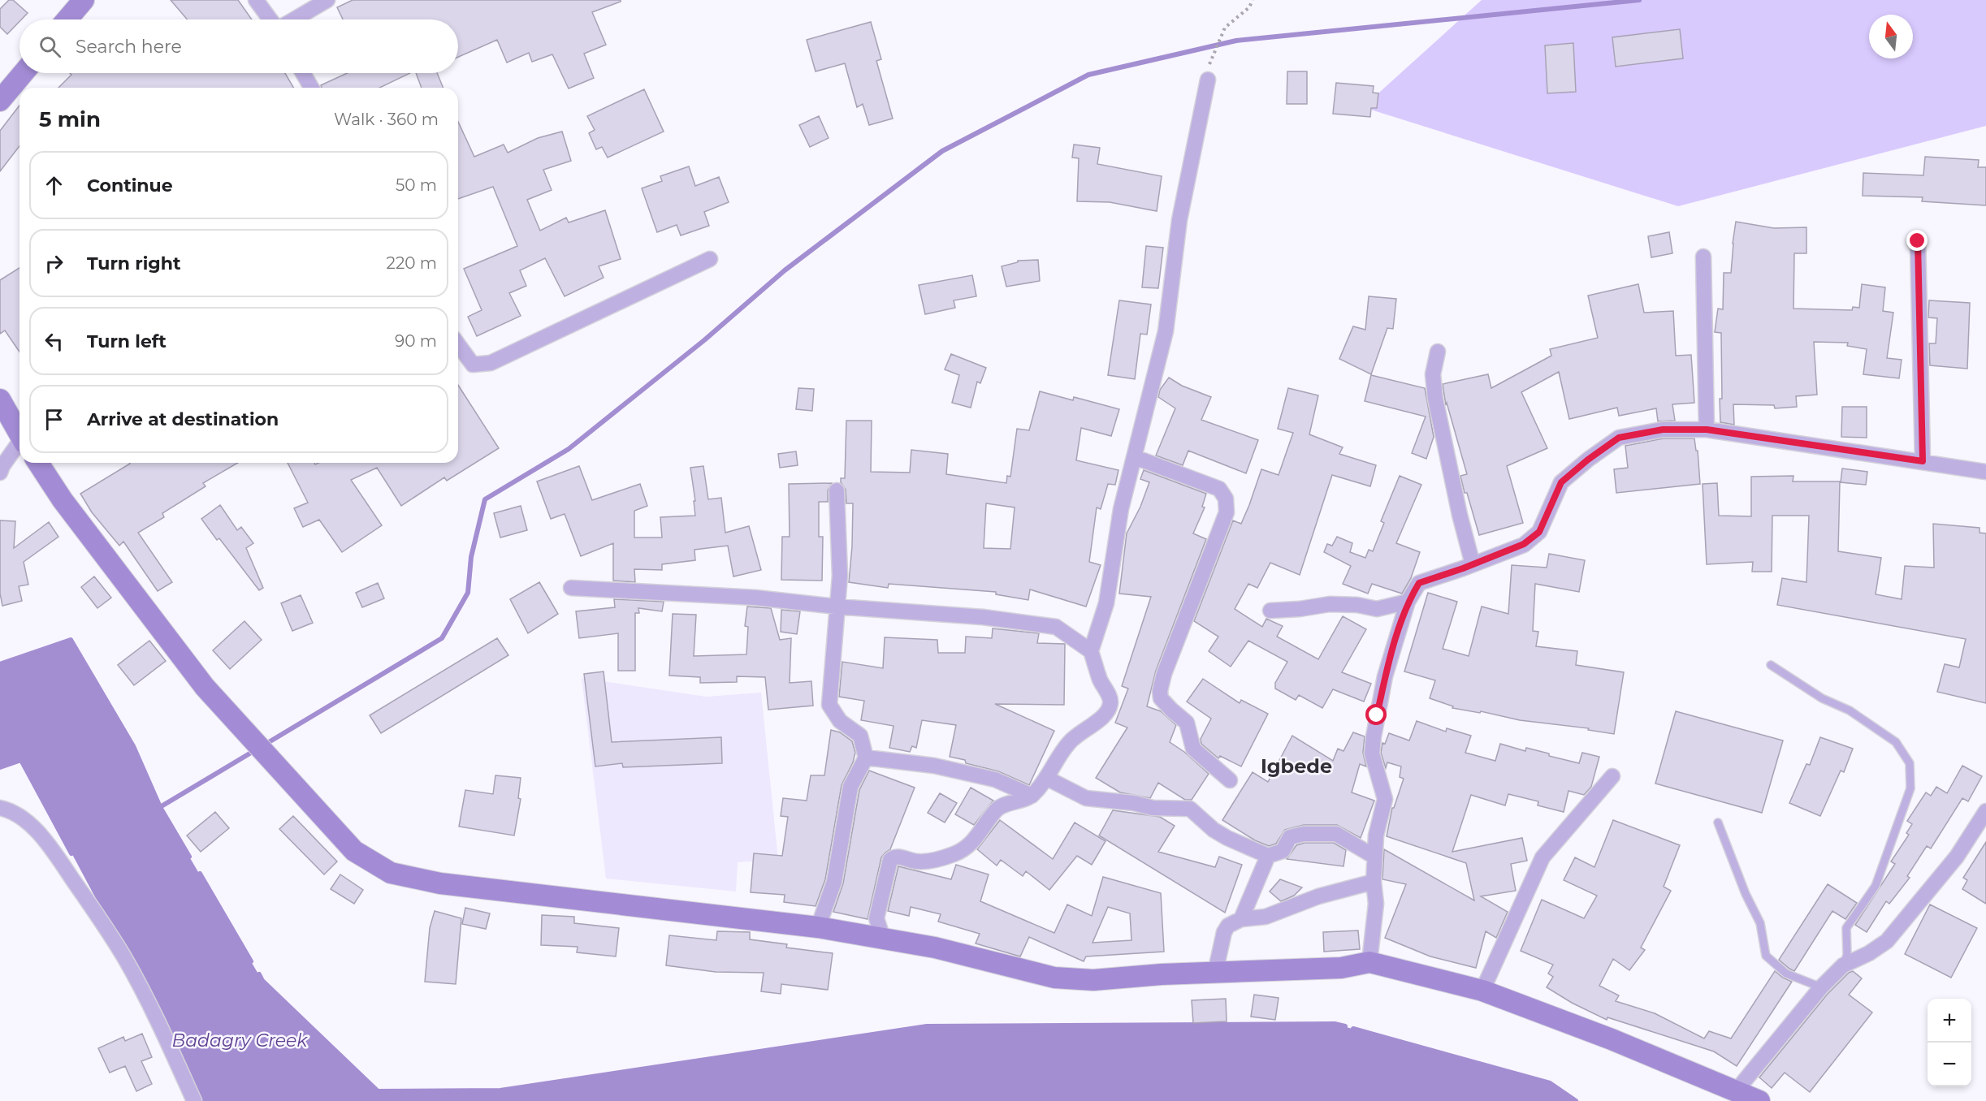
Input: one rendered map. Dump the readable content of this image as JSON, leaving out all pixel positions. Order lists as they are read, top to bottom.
{
  "districts": ["Igbede"],
  "water": ["Badagry Creek"],
  "north": "top",
  "page": {
    "search": "Search here",
    "heading": ["5 min", "Walk · 360 m"],
    "list": [
      ["Continue", "50 m"],
      ["Turn right", "220 m"],
      ["Turn left", "90 m"],
      "Arrive at destination"
    ],
    "map_buttons": ["+", "−"]
  }
}
